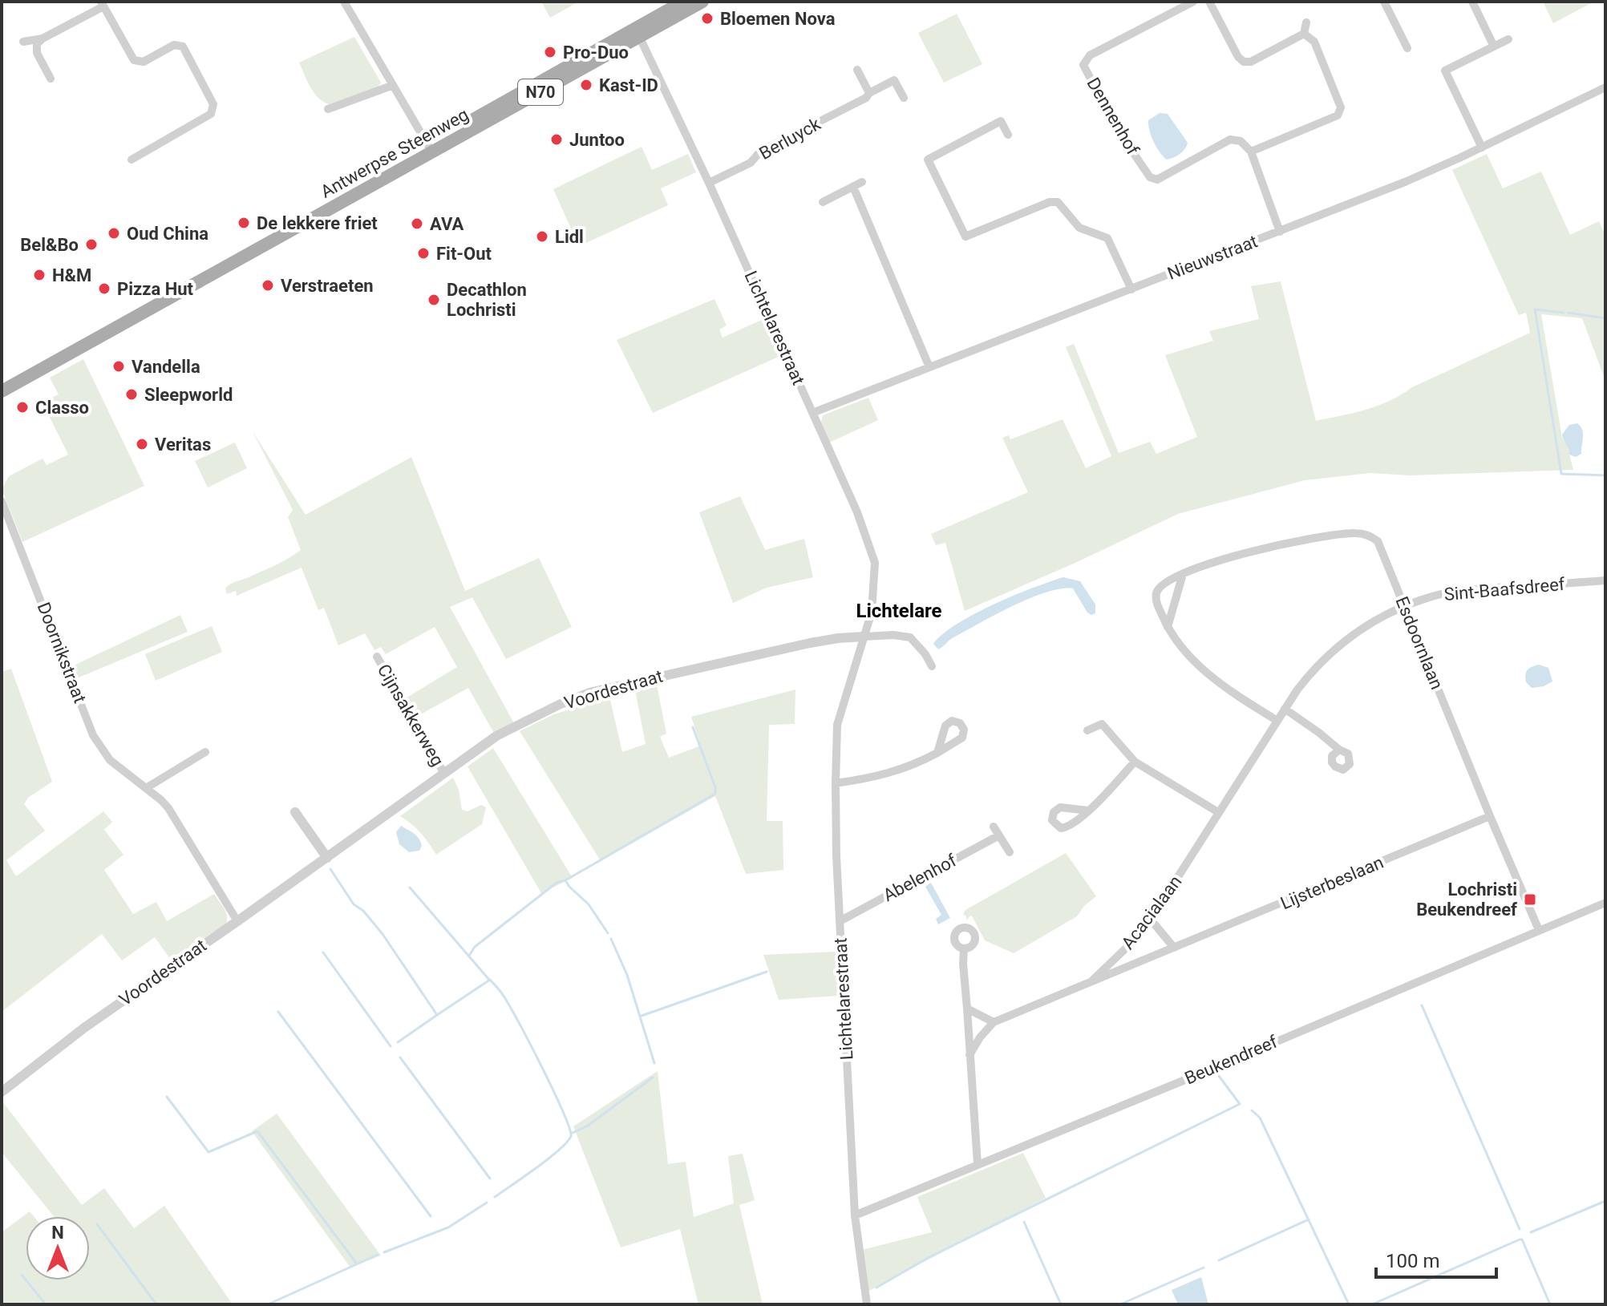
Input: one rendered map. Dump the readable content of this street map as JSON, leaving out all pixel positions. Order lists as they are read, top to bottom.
{
  "streets": {
    "main road": ["N70", "Antwerpse Steenweg"],
    "street": [
      "Dennenhof",
      "Berluyck",
      "Nieuwstraat",
      "Lichtelarestraat",
      "Sint-Baafsdreef",
      "Esdoornlaan",
      "Doornikstraat",
      "Voordestraat",
      "Cijnsakkerweg",
      "Abelenhof",
      "Lijsterbeslaan",
      "Acacialaan",
      "Beukendreef"
    ]
  },
  "crossings": [
    ["Berluyck", "Lichtelarestraat"],
    ["Antwerpse Steenweg", "Lichtelarestraat"],
    ["Nieuwstraat", "Lichtelarestraat"],
    ["Lichtelarestraat", "Voordestraat"],
    ["Lichtelarestraat", "Abelenhof"],
    ["Lichtelarestraat", "Beukendreef"],
    ["Sint-Baafsdreef", "Esdoornlaan"],
    ["Sint-Baafsdreef", "Acacialaan"],
    ["Esdoornlaan", "Lijsterbeslaan"],
    ["Esdoornlaan", "Acacialaan"],
    ["Esdoornlaan", "Beukendreef"],
    ["Doornikstraat", "Voordestraat"],
    ["Voordestraat", "Cijnsakkerweg"],
    ["Lijsterbeslaan", "Acacialaan"]
  ],
  "districts": ["Lichtelare"],
  "places": {
    "other": [
      "Bloemen Nova",
      "Pro-Duo",
      "Kast-ID",
      "Juntoo",
      "De lekkere friet",
      "AVA",
      "Oud China",
      "Lidl",
      "Bel&Bo",
      "Fit-Out",
      "H&M",
      "Verstraeten",
      "Pizza Hut",
      "Decathlon Lochristi",
      "Vandella",
      "Sleepworld",
      "Classo",
      "Veritas"
    ],
    "transit": ["Lochristi Beukendreef"]
  },
  "scale_bar": "100 m",
  "north": "top"
}
